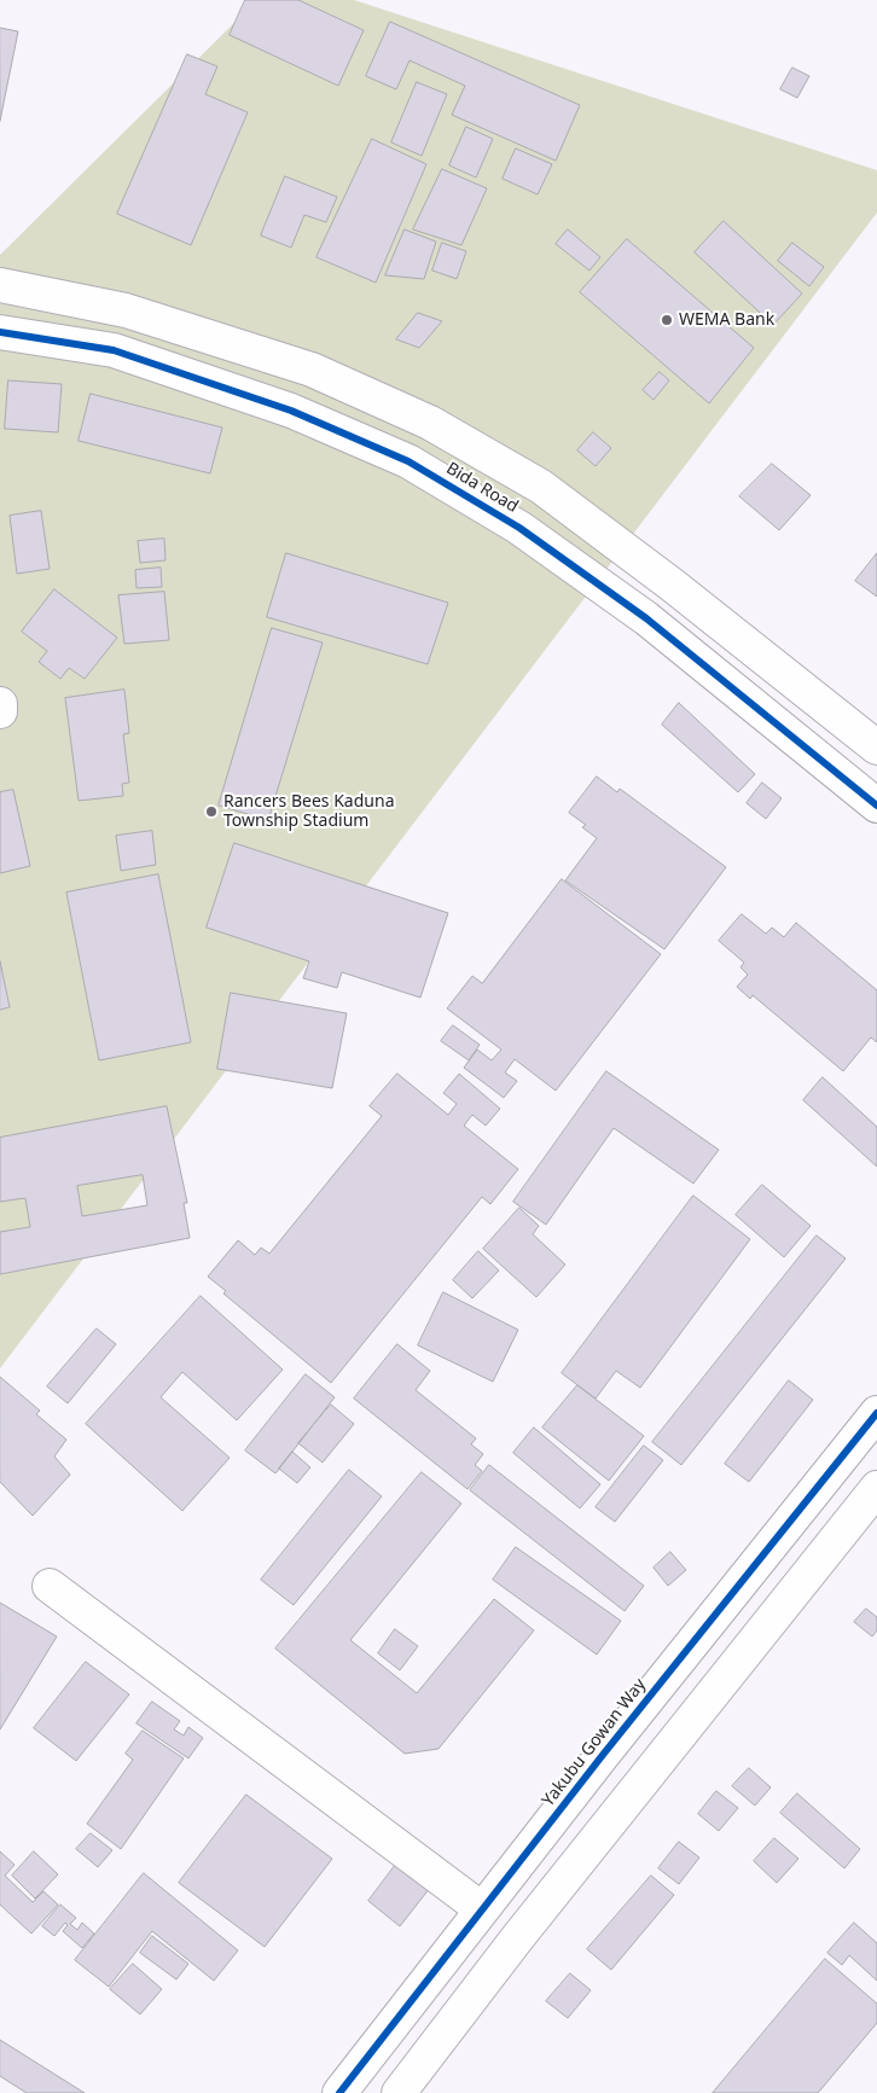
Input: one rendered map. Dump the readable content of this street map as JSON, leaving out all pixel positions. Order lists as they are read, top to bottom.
{
  "streets": {
    "street": ["Bida Road", "Yakubu Gowan Way"]
  },
  "places": ["WEMA Bank", "Rancers Bees Kaduna Township Stadium"]
}
